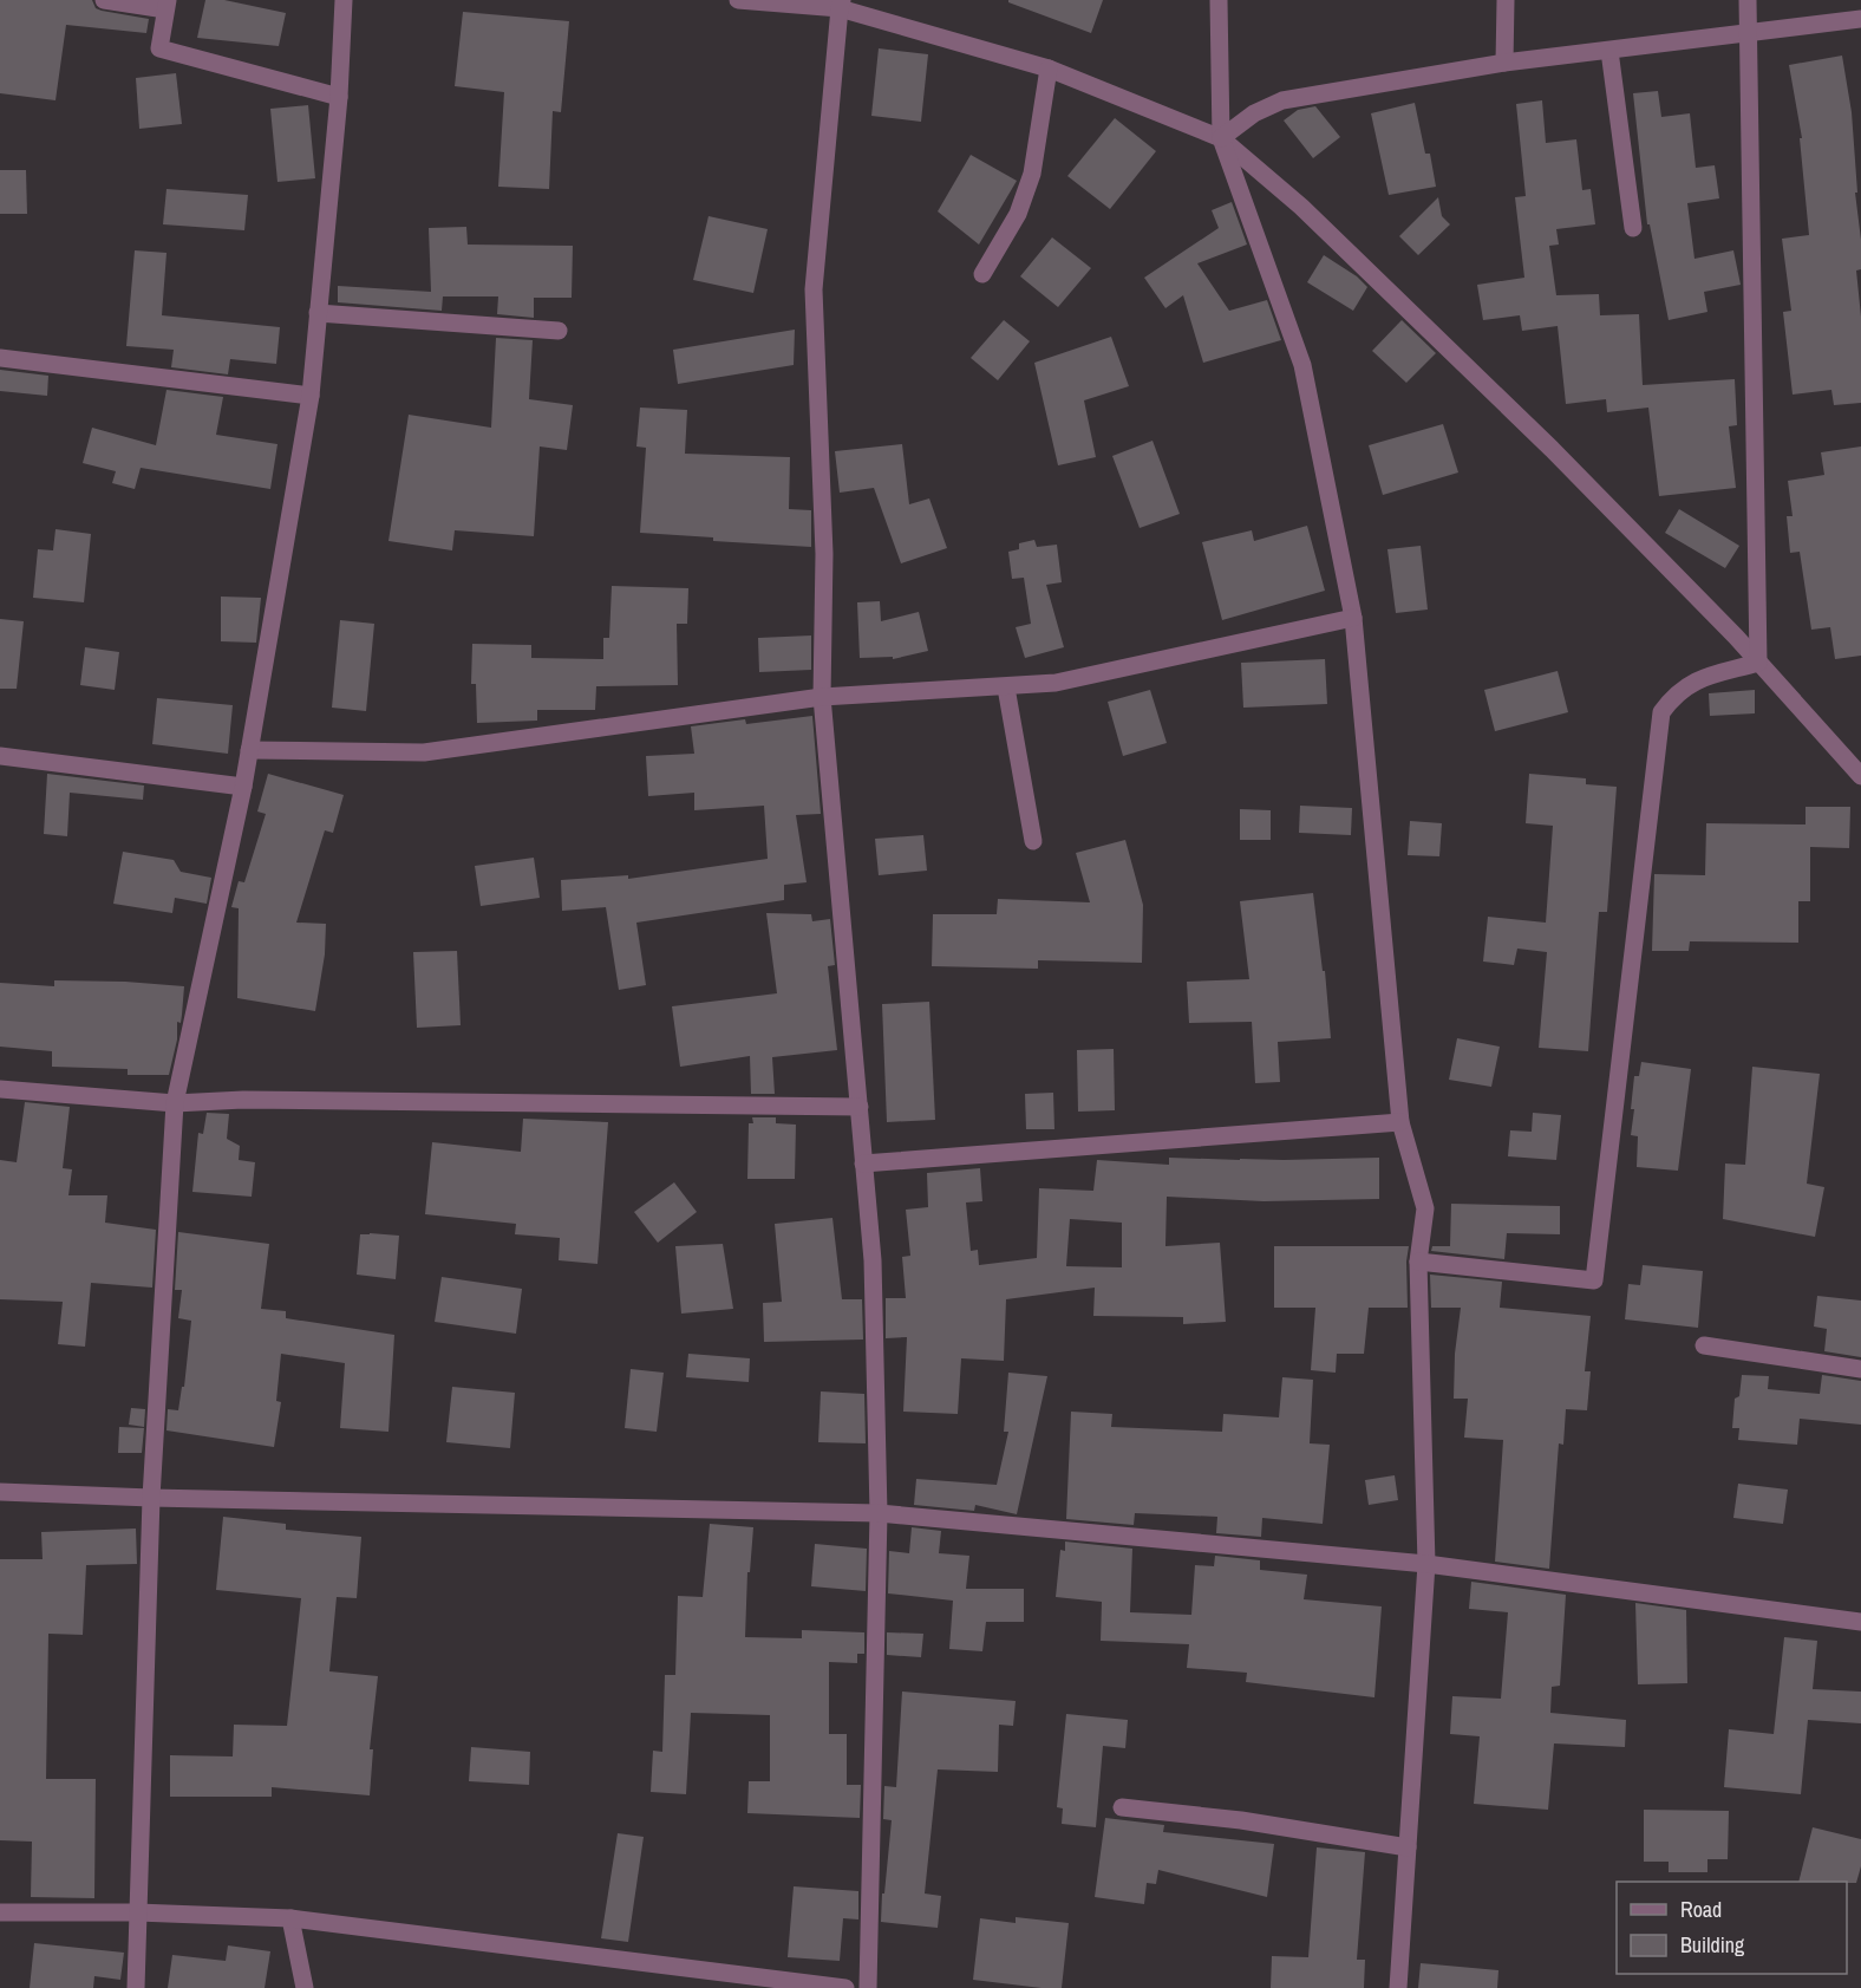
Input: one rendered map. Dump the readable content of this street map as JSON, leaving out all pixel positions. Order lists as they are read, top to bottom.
{
  "legend": ["Road", "Building"]
}
